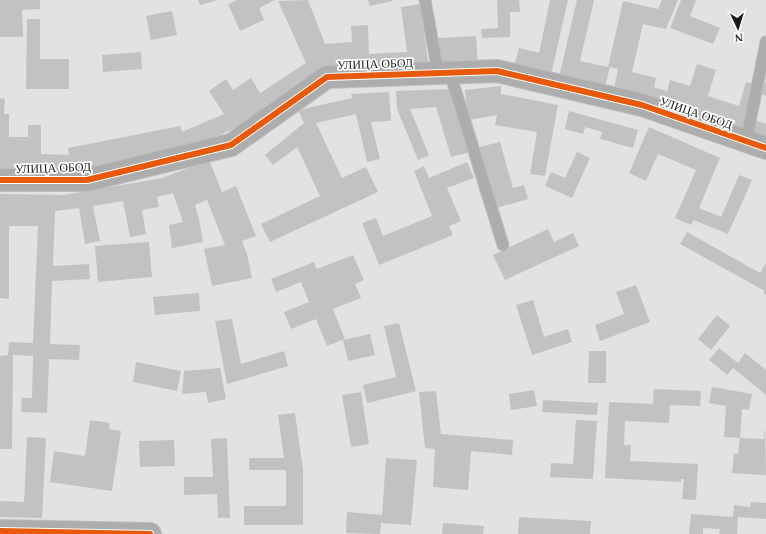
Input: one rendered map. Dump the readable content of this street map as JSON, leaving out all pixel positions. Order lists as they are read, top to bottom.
{
  "streets": {
    "street": ["УЛИЦА ОБОД"]
  },
  "north": "bottom"
}
